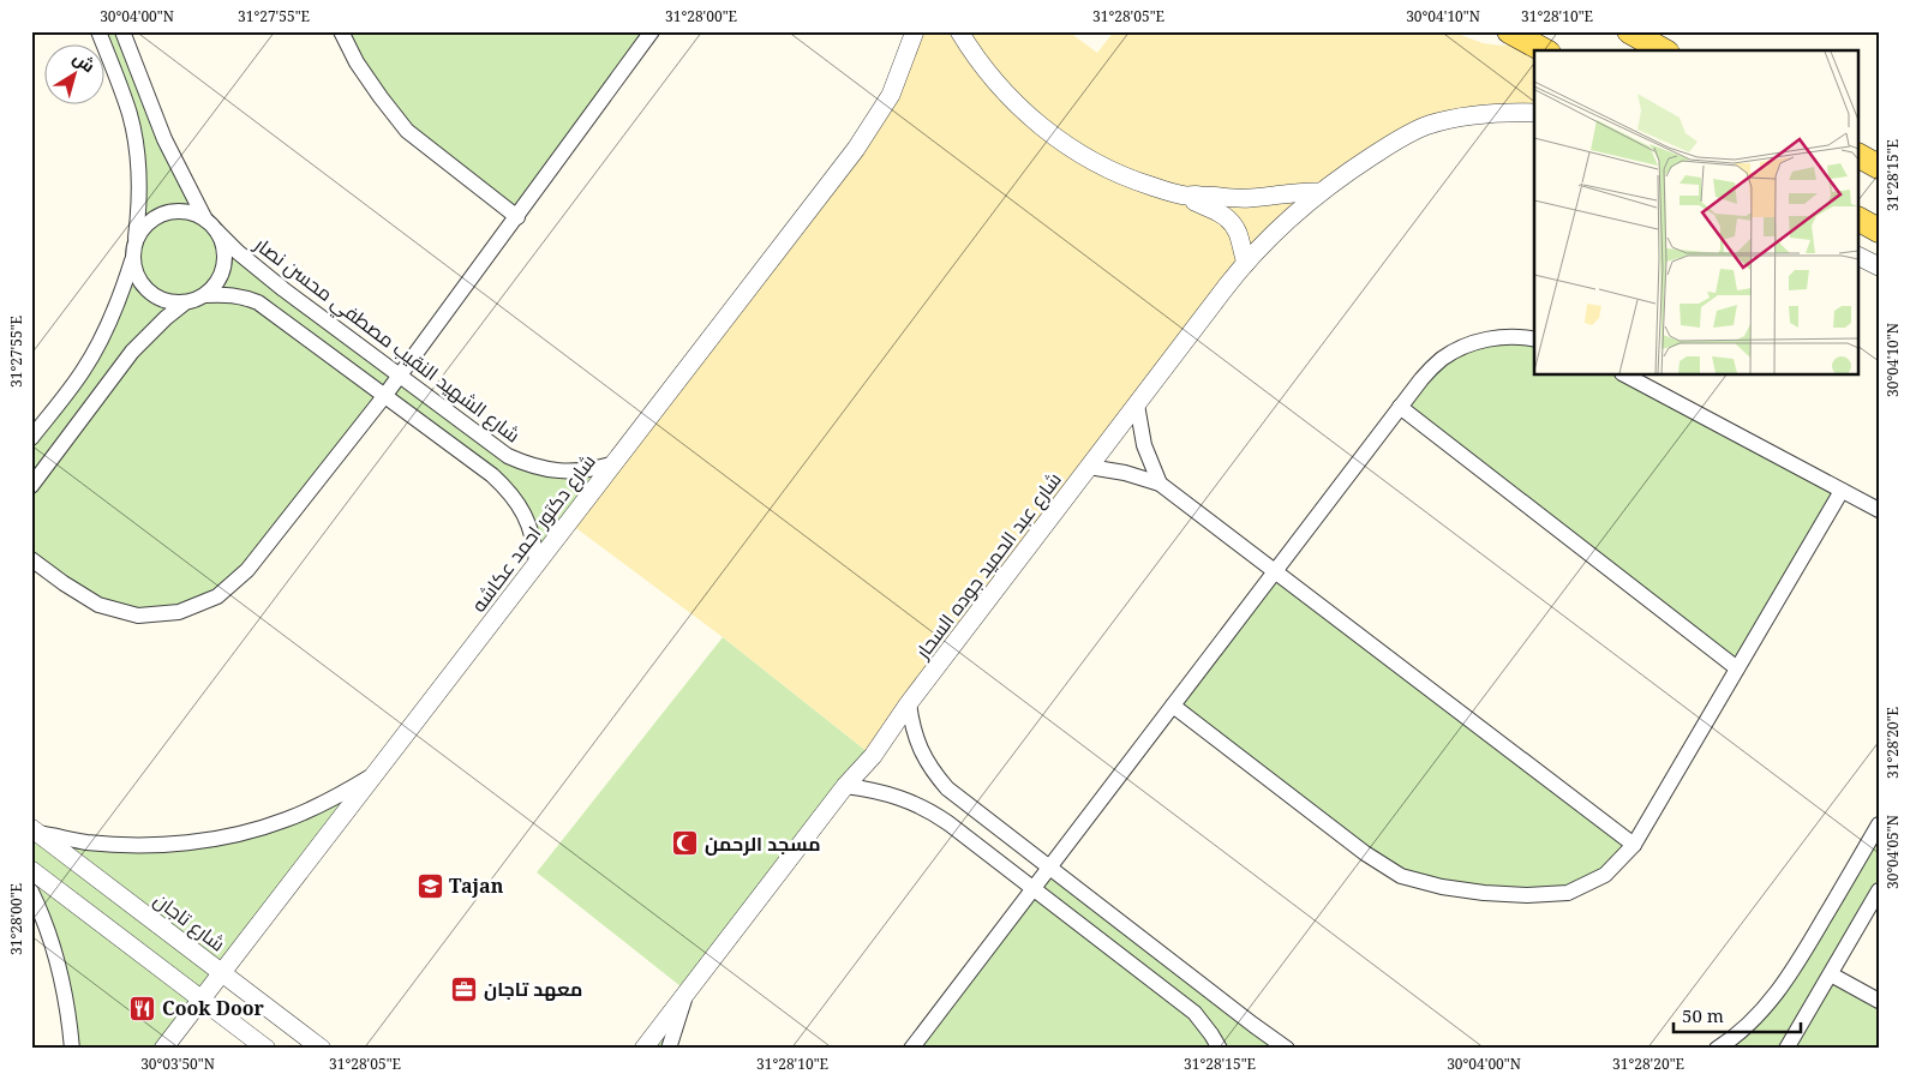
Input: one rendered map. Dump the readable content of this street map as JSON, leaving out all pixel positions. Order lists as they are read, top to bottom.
{
  "streets": {
    "street": [
      "شارع الشهيد النقيب مصطفي محسن نصار",
      "شارع دكتور احمد عكاشه",
      "شارع عبد الحميد جوده السحار",
      "شارع تاجان"
    ]
  },
  "crossings": [
    ["شارع الشهيد النقيب مصطفي محسن نصار", "شارع دكتور احمد عكاشه"],
    ["شارع دكتور احمد عكاشه", "شارع تاجان"]
  ],
  "places": {
    "mosque": ["مسجد الرحمن"],
    "school or university": ["Tajan"],
    "office": ["معهد تاجان"],
    "restaurant": ["Cook Door"]
  },
  "scale_bar": "50 m",
  "north": "top right",
  "coordinates": [
    "30°04'00\"N",
    "31°27'55\"E",
    "31°28'00\"E",
    "31°28'05\"E",
    "30°04'10\"N",
    "31°28'10\"E",
    "31°28'15\"E",
    "31°28'20\"E",
    "30°04'05\"N",
    "30°03'50\"N"
  ]
}
